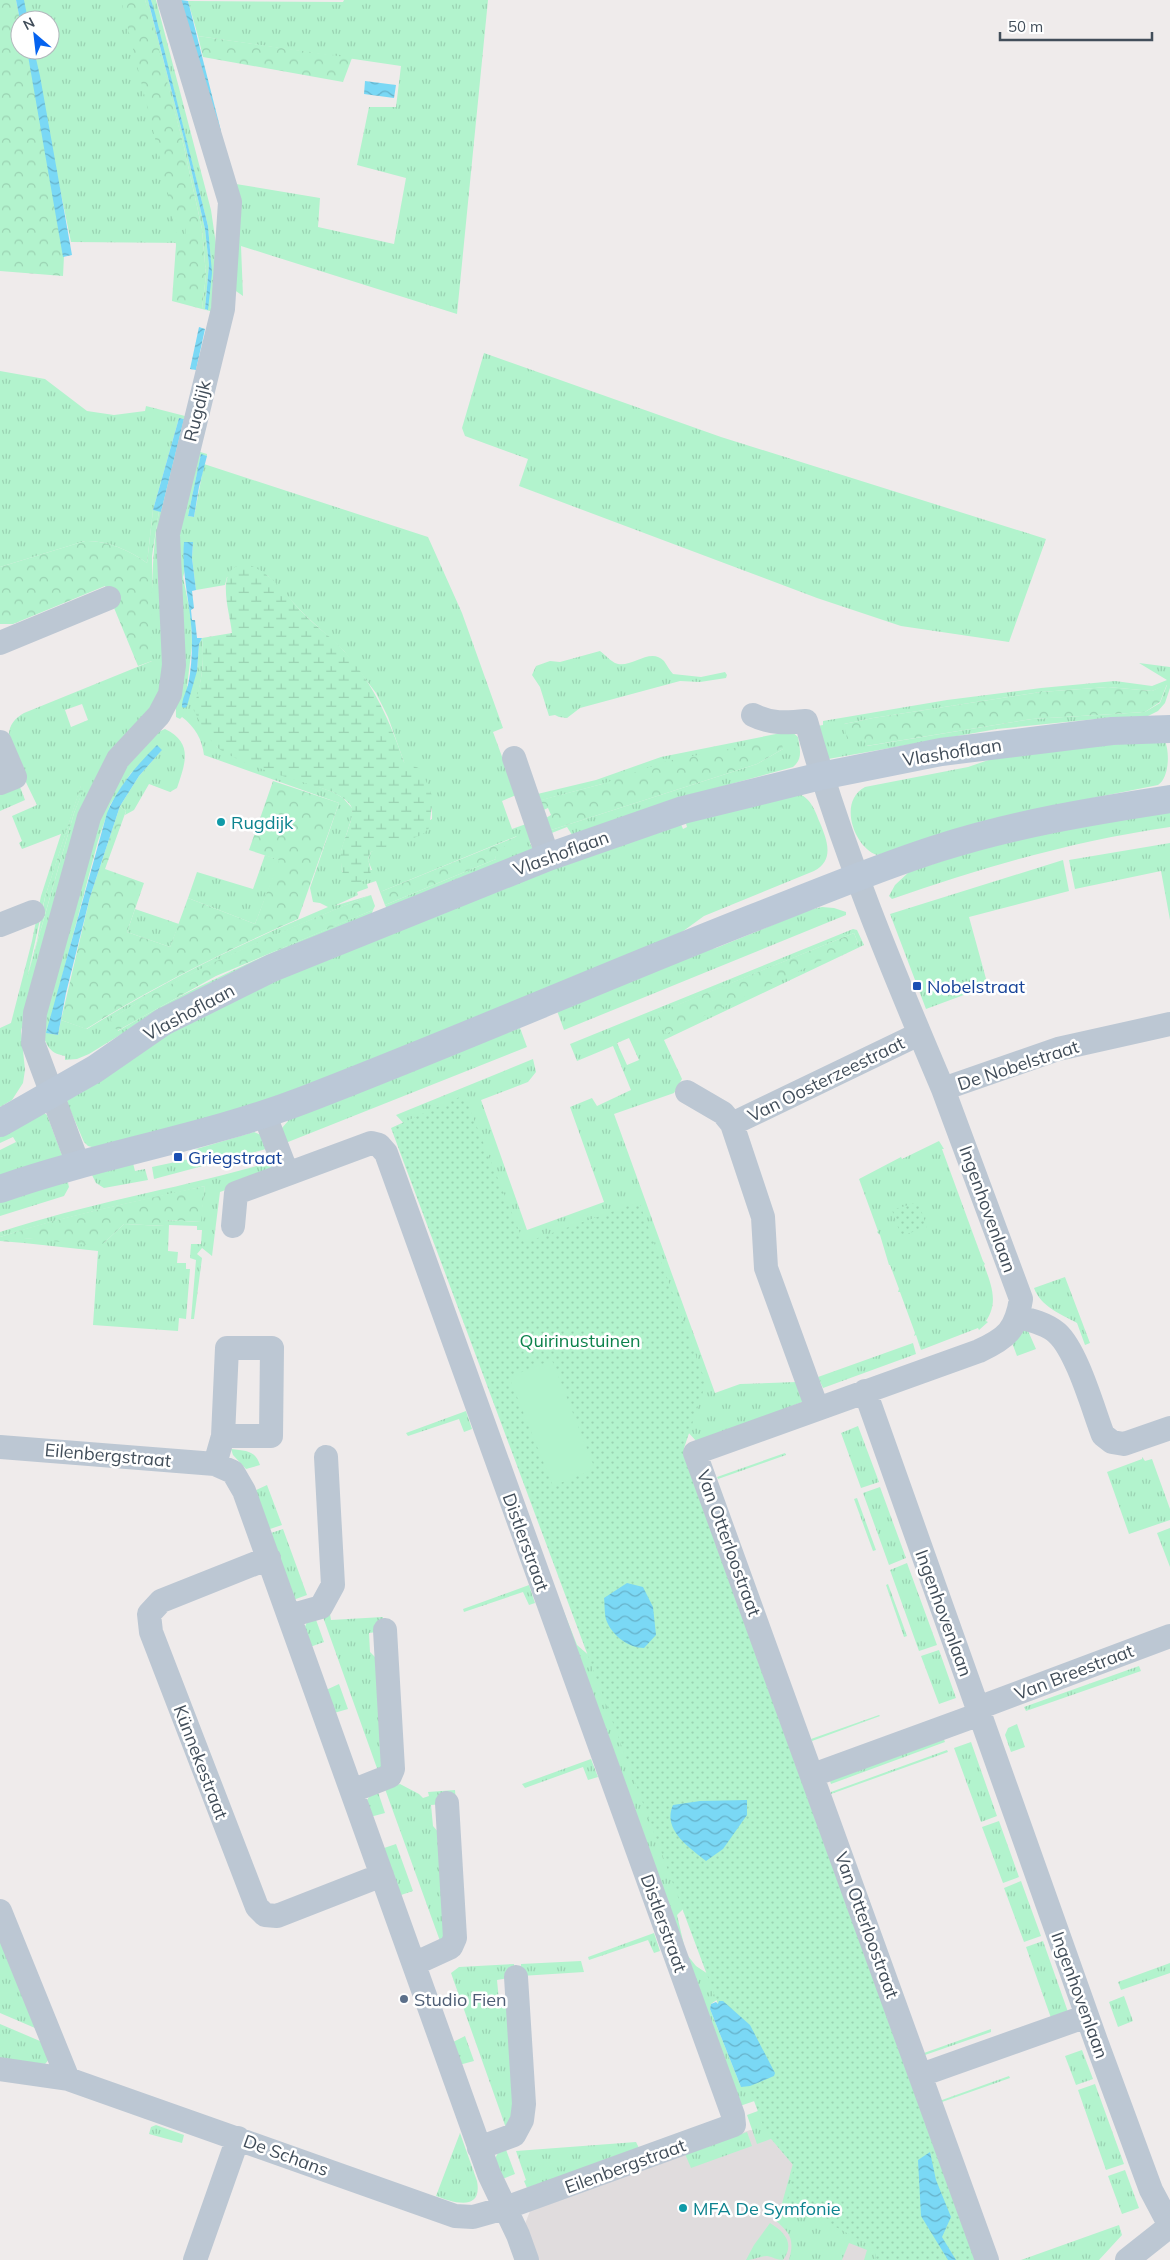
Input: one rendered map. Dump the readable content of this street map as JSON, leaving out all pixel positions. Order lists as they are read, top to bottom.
{
  "streets": {
    "street": [
      "Rugdijk",
      "Vlashoflaan",
      "De Nobelstraat",
      "Van Oosterzeestraat",
      "Ingenhovenlaan",
      "Eilenbergstraat",
      "Distlerstraat",
      "Van Otterloostraat",
      "Van Breestraat",
      "Künnekestraat",
      "De Schans"
    ]
  },
  "crossings": [
    ["Rugdijk", "Vlashoflaan"],
    ["Vlashoflaan", "De Nobelstraat"],
    ["De Nobelstraat", "Van Oosterzeestraat"],
    ["De Nobelstraat", "Ingenhovenlaan"],
    ["Van Oosterzeestraat", "Van Otterloostraat"],
    ["Ingenhovenlaan", "Van Otterloostraat"],
    ["Ingenhovenlaan", "Van Breestraat"],
    ["Eilenbergstraat", "Distlerstraat"],
    ["Eilenbergstraat", "Künnekestraat"],
    ["Eilenbergstraat", "De Schans"]
  ],
  "parks": ["Quirinustuinen"],
  "places": {
    "other": ["Rugdijk", "Studio Fien", "MFA De Symfonie"],
    "transit": ["Nobelstraat", "Griegstraat"]
  },
  "scale_bar": "50 m",
  "north": "top left"
}
